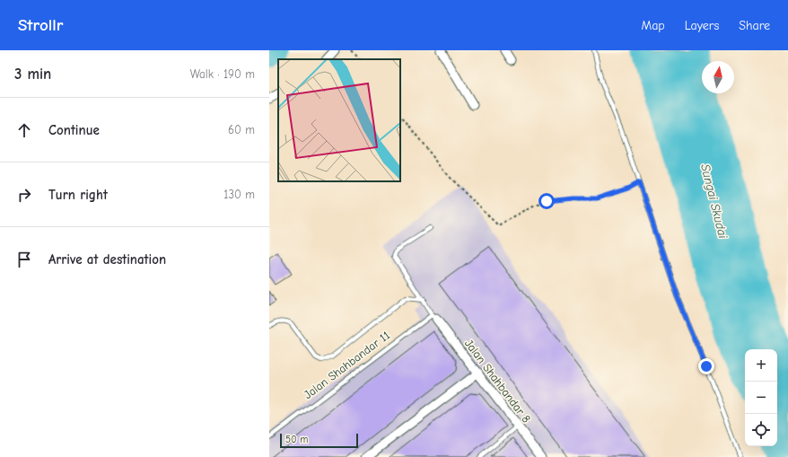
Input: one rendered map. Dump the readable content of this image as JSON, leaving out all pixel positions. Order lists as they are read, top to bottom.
{
  "streets": {
    "street": ["Jalan Shahbandar 8"],
    "lane": ["Jalan Shahbandar 11"]
  },
  "crossings": [
    ["Jalan Shahbandar 11", "Jalan Shahbandar 8"]
  ],
  "water": ["Sungai Skudai"],
  "scale_bar": "50 m",
  "north": "top",
  "page": {
    "header": "Strollr",
    "nav": ["Map", "Layers", "Share"],
    "heading": ["3 min", "Walk · 190 m"],
    "list": [
      ["Continue", "60 m"],
      ["Turn right", "130 m"],
      "Arrive at destination"
    ],
    "map_buttons": ["+", "−"],
    "scale": "50 m"
  }
}
